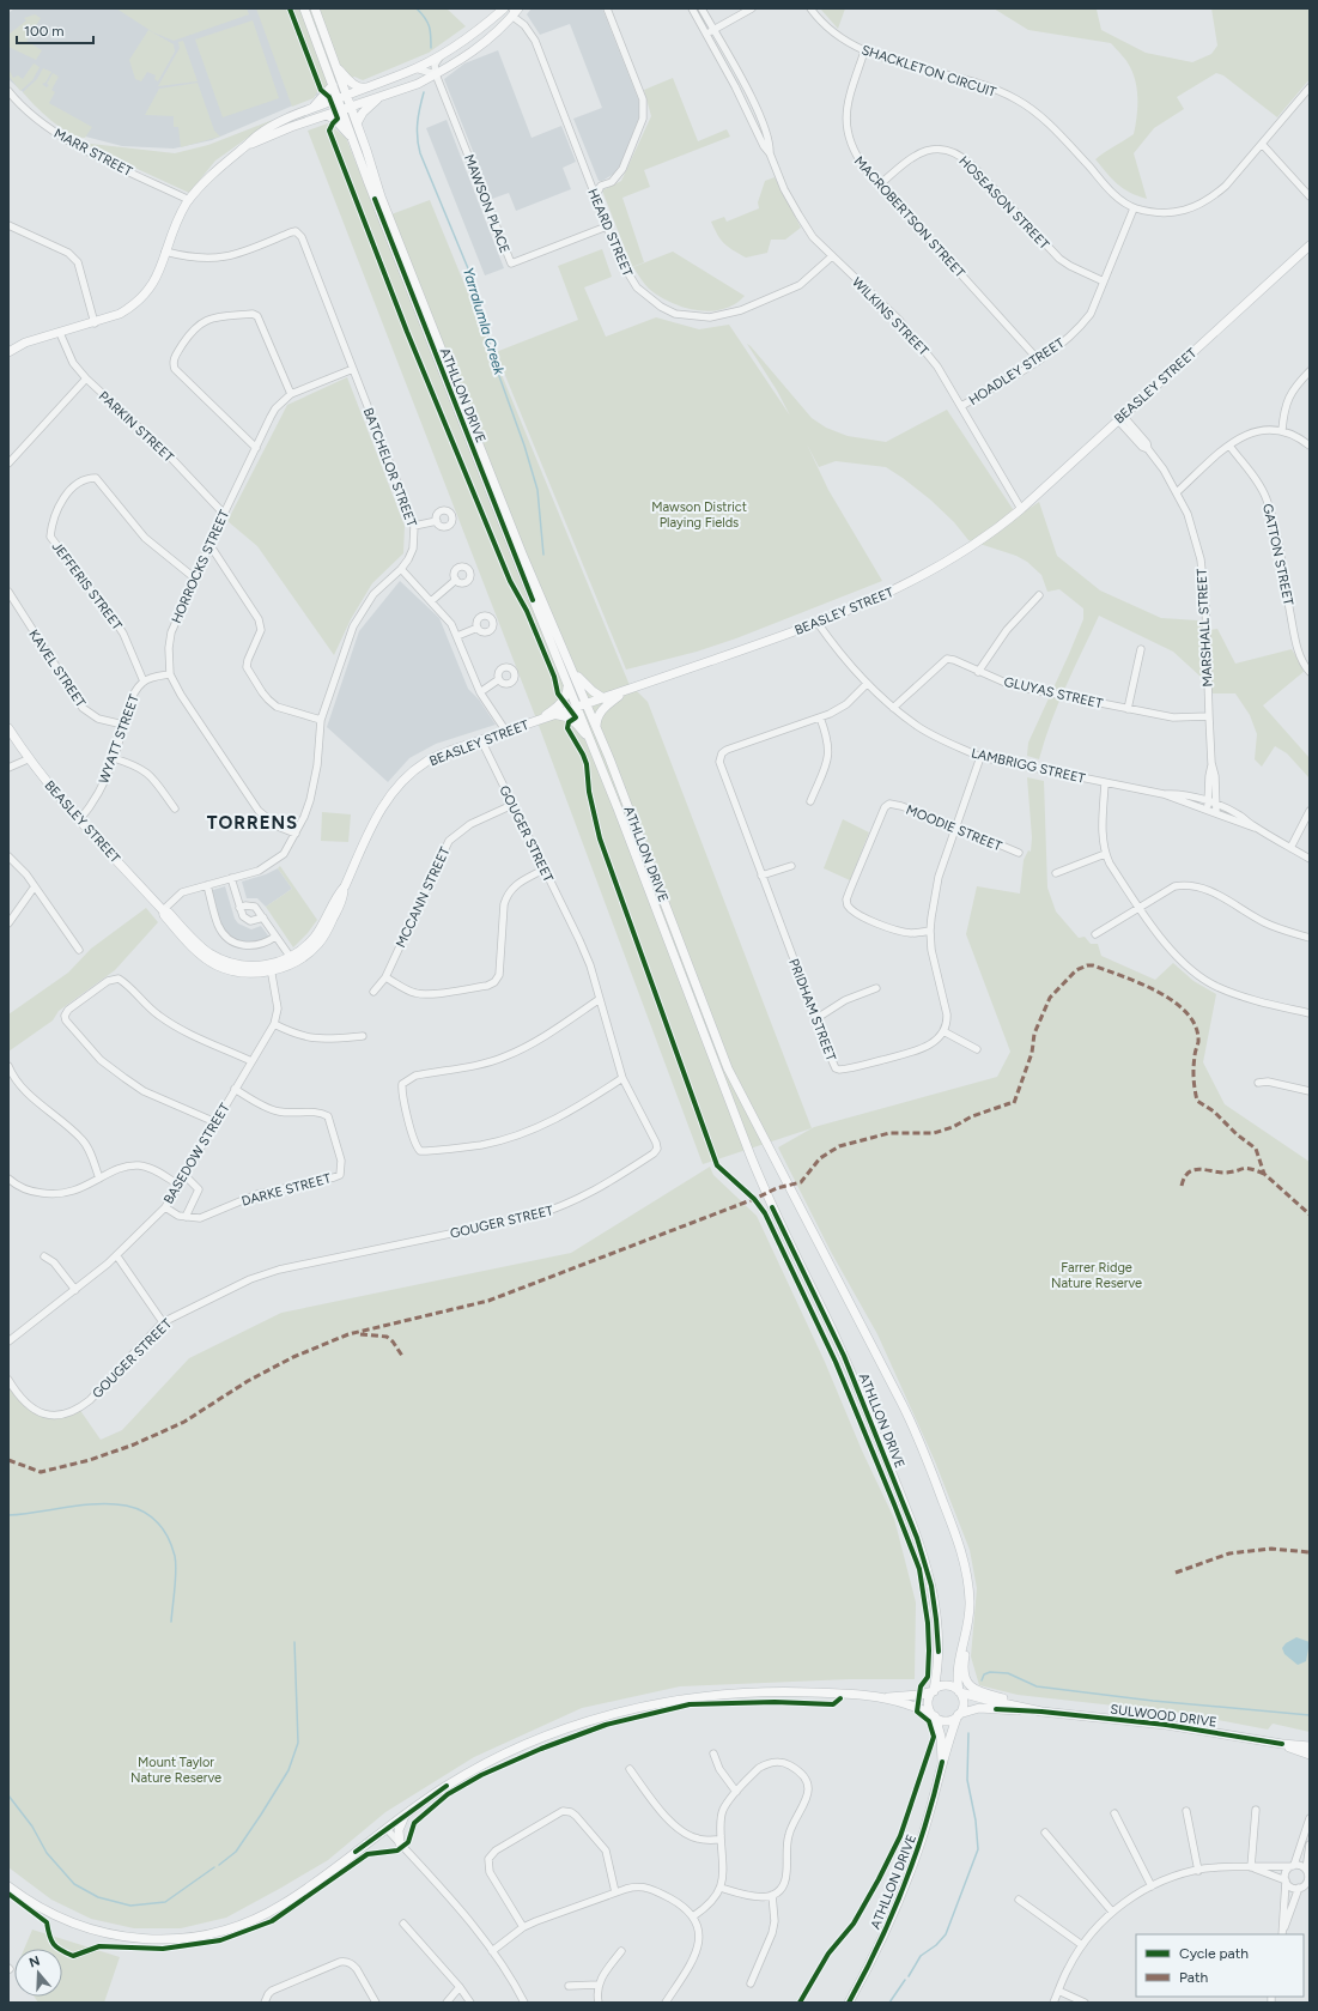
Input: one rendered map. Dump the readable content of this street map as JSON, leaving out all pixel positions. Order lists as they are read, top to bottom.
{
  "streets": {
    "main road": ["BEASLEY STREET", "ATHLLON DRIVE", "SULWOOD DRIVE"],
    "street": [
      "SHACKLETON CIRCUIT",
      "MARR STREET",
      "HOSEASON STREET",
      "MAWSON PLACE",
      "MACROBERTSON STREET",
      "HEARD STREET",
      "WILKINS STREET",
      "HOADLEY STREET",
      "PARKIN STREET",
      "BATCHELOR STREET",
      "GATTON STREET",
      "HORROCKS STREET",
      "JEFFERIS STREET",
      "MARSHALL STREET",
      "KAVEL STREET",
      "GLUYAS STREET",
      "WYATT STREET",
      "LAMBRIGG STREET",
      "MOODIE STREET",
      "GOUGER STREET",
      "MCCANN STREET",
      "PRIDHAM STREET",
      "BASEDOW STREET",
      "DARKE STREET"
    ]
  },
  "crossings": [
    ["SHACKLETON CIRCUIT", "MACROBERTSON STREET"],
    ["SHACKLETON CIRCUIT", "HOADLEY STREET"],
    ["HOSEASON STREET", "MACROBERTSON STREET"],
    ["HOSEASON STREET", "HOADLEY STREET"],
    ["MAWSON PLACE", "HEARD STREET"],
    ["MACROBERTSON STREET", "HOADLEY STREET"],
    ["HEARD STREET", "WILKINS STREET"],
    ["WILKINS STREET", "HOADLEY STREET"],
    ["WILKINS STREET", "BEASLEY STREET"],
    ["BEASLEY STREET", "ATHLLON DRIVE"],
    ["BEASLEY STREET", "BATCHELOR STREET"],
    ["BEASLEY STREET", "MARSHALL STREET"],
    ["BEASLEY STREET", "WYATT STREET"],
    ["BEASLEY STREET", "LAMBRIGG STREET"],
    ["BEASLEY STREET", "GOUGER STREET"],
    ["BEASLEY STREET", "BASEDOW STREET"],
    ["ATHLLON DRIVE", "SULWOOD DRIVE"],
    ["PARKIN STREET", "HORROCKS STREET"],
    ["BATCHELOR STREET", "HORROCKS STREET"],
    ["HORROCKS STREET", "JEFFERIS STREET"],
    ["HORROCKS STREET", "WYATT STREET"],
    ["JEFFERIS STREET", "WYATT STREET"],
    ["MARSHALL STREET", "GLUYAS STREET"],
    ["MARSHALL STREET", "LAMBRIGG STREET"],
    ["KAVEL STREET", "WYATT STREET"],
    ["GLUYAS STREET", "LAMBRIGG STREET"],
    ["LAMBRIGG STREET", "PRIDHAM STREET"],
    ["GOUGER STREET", "MCCANN STREET"],
    ["BASEDOW STREET", "DARKE STREET"]
  ],
  "districts": ["TORRENS"],
  "water": ["Yarralumla Creek"],
  "parks": ["Mawson District Playing Fields", "Farrer Ridge Nature Reserve", "Mount Taylor Nature Reserve"],
  "legend": ["Cycle path", "Path"],
  "scale_bar": "100 m",
  "north": "top"
}
